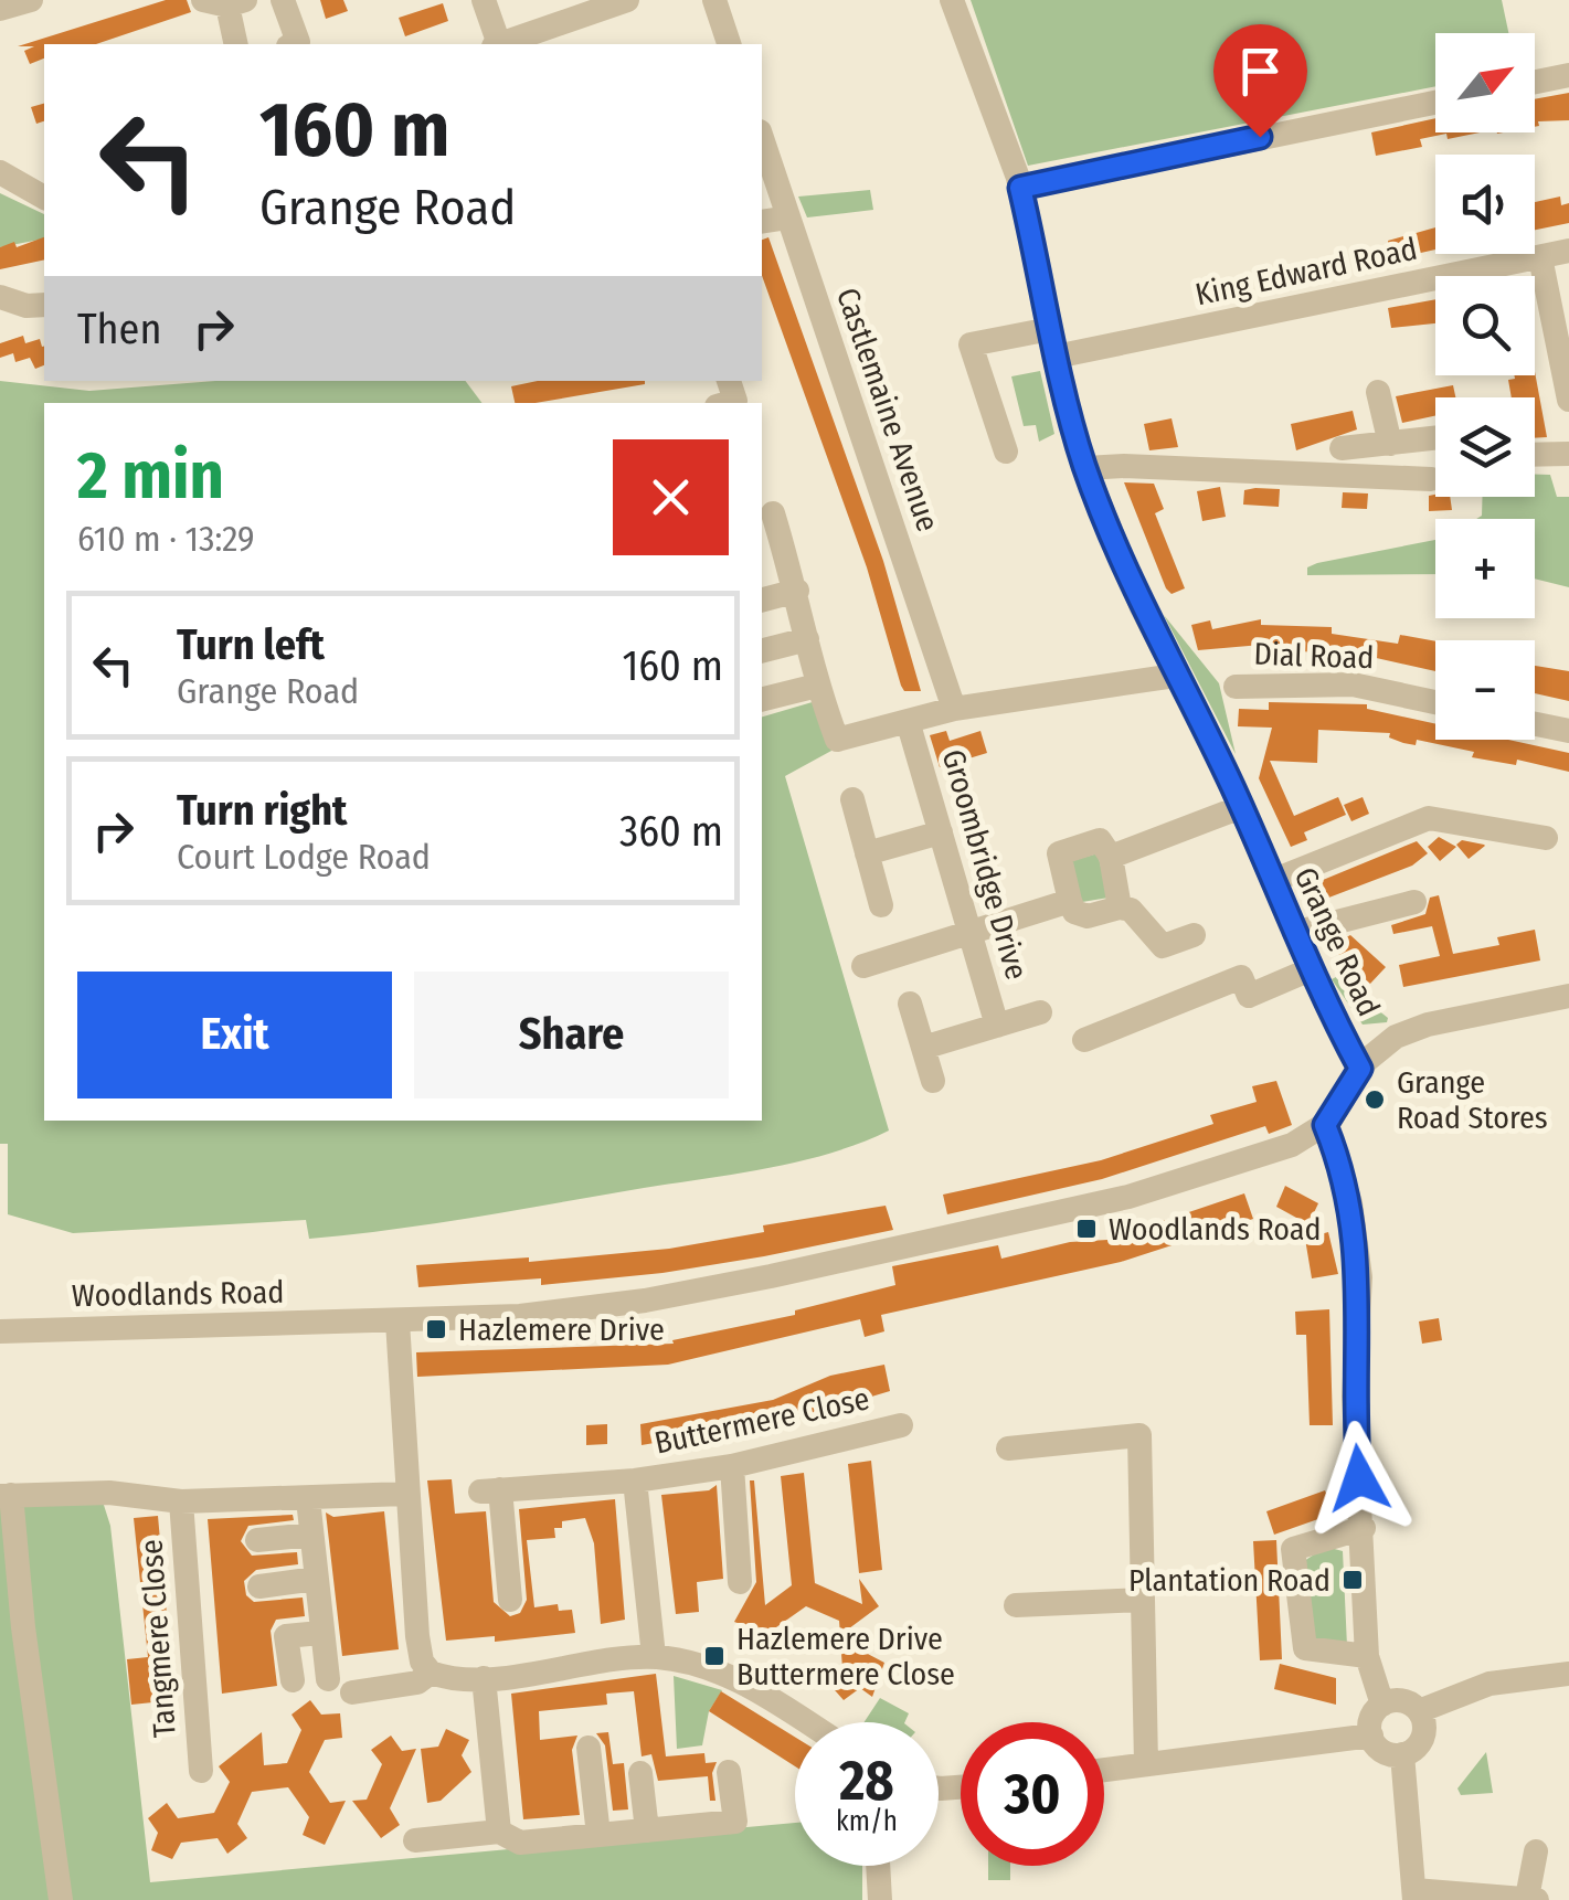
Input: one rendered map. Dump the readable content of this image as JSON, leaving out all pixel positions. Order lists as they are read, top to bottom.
{
  "streets": {
    "street": [
      "King Edward Road",
      "Castlemaine Avenue",
      "Dial Road",
      "Groombridge Drive",
      "Grange Road",
      "Woodlands Road",
      "Buttermere Close",
      "Tangmere Close"
    ]
  },
  "crossings": [
    ["King Edward Road", "Grange Road"]
  ],
  "places": {
    "other": ["Grange Road Stores"],
    "transit": [
      "Woodlands Road",
      "Hazlemere Drive",
      "Plantation Road",
      "Hazlemere Drive Buttermere Close"
    ]
  },
  "north": "top right",
  "page": {
    "map_buttons": ["+", "−"],
    "turn": ["160 m", "Grange Road"],
    "then": "Then",
    "heading": ["2 min", "610 m · 13:29"],
    "list": [
      {
        "name": "Turn left",
        "note": "Grange Road",
        "value": "160 m"
      },
      {
        "name": "Turn right",
        "note": "Court Lodge Road",
        "value": "360 m"
      }
    ],
    "buttons": ["Exit", "Share"],
    "speed": "28 km/h",
    "limit": "30"
  }
}
